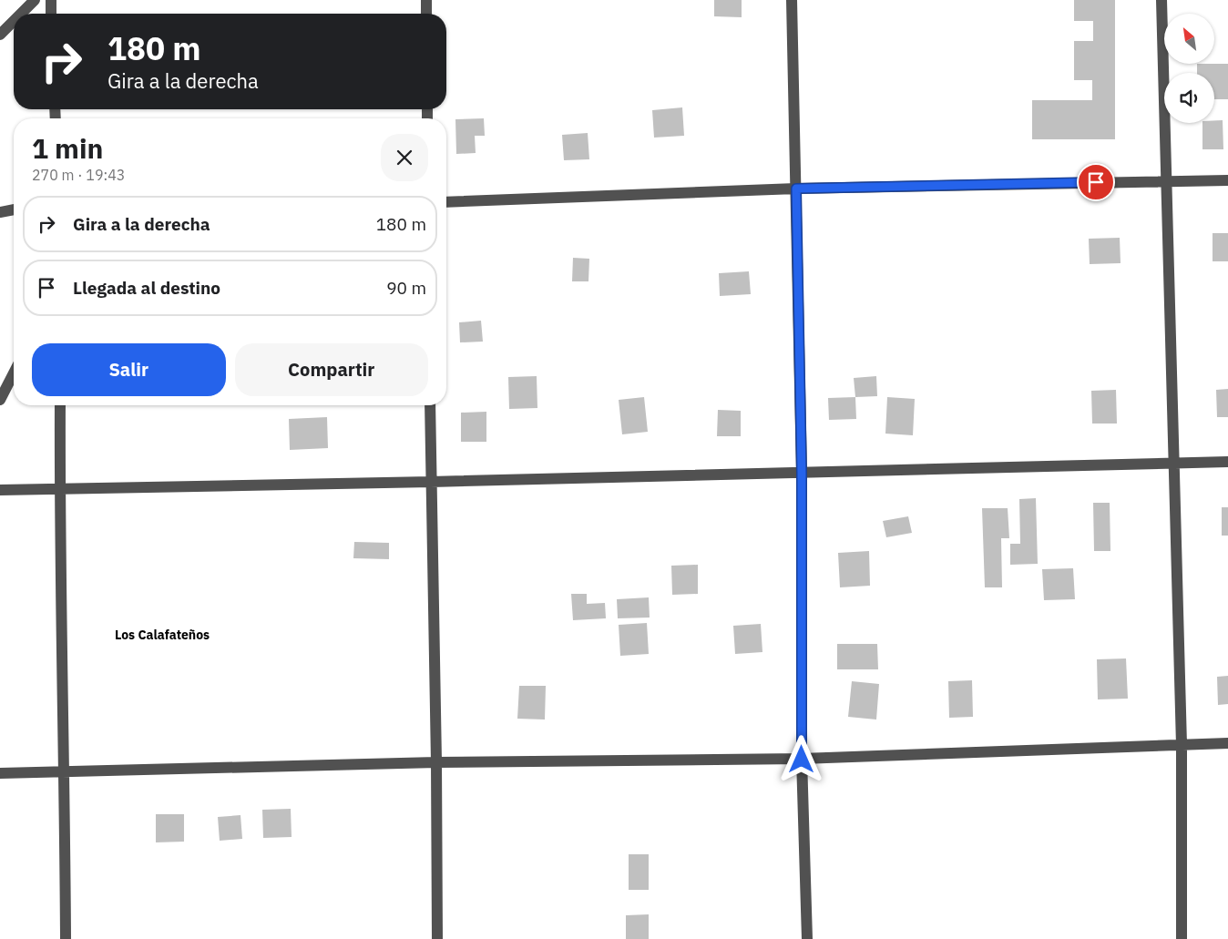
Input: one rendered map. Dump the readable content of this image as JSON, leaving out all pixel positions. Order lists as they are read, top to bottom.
{
  "districts": ["Los Calafateños"],
  "north": "top left",
  "page": {
    "turn": ["180 m", "Gira a la derecha"],
    "heading": ["1 min", "270 m · 19:43"],
    "list": [
      {
        "name": "Gira a la derecha",
        "value": "180 m"
      },
      {
        "name": "Llegada al destino",
        "value": "90 m"
      }
    ],
    "buttons": ["Salir", "Compartir"]
  }
}
